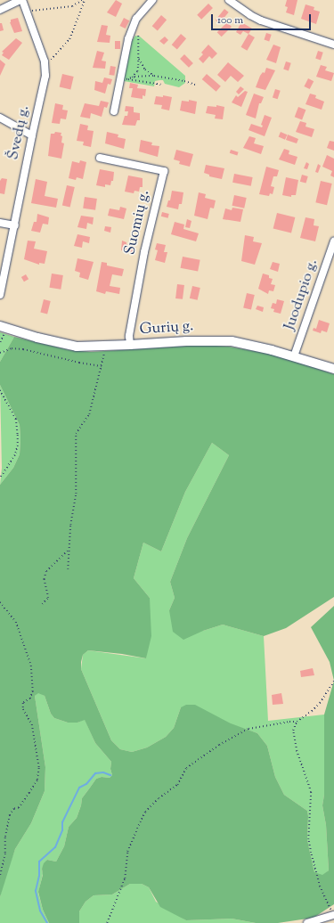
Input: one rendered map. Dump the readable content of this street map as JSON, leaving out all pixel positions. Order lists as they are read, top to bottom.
{
  "streets": {
    "street": [
      "Švedų g.",
      "Suomių g.",
      "Juodupio g.",
      "Gurių g."
    ]
  },
  "crossings": [
    ["Suomių g.", "Gurių g."],
    ["Juodupio g.", "Gurių g."]
  ],
  "scale_bar": "100 m"
}
